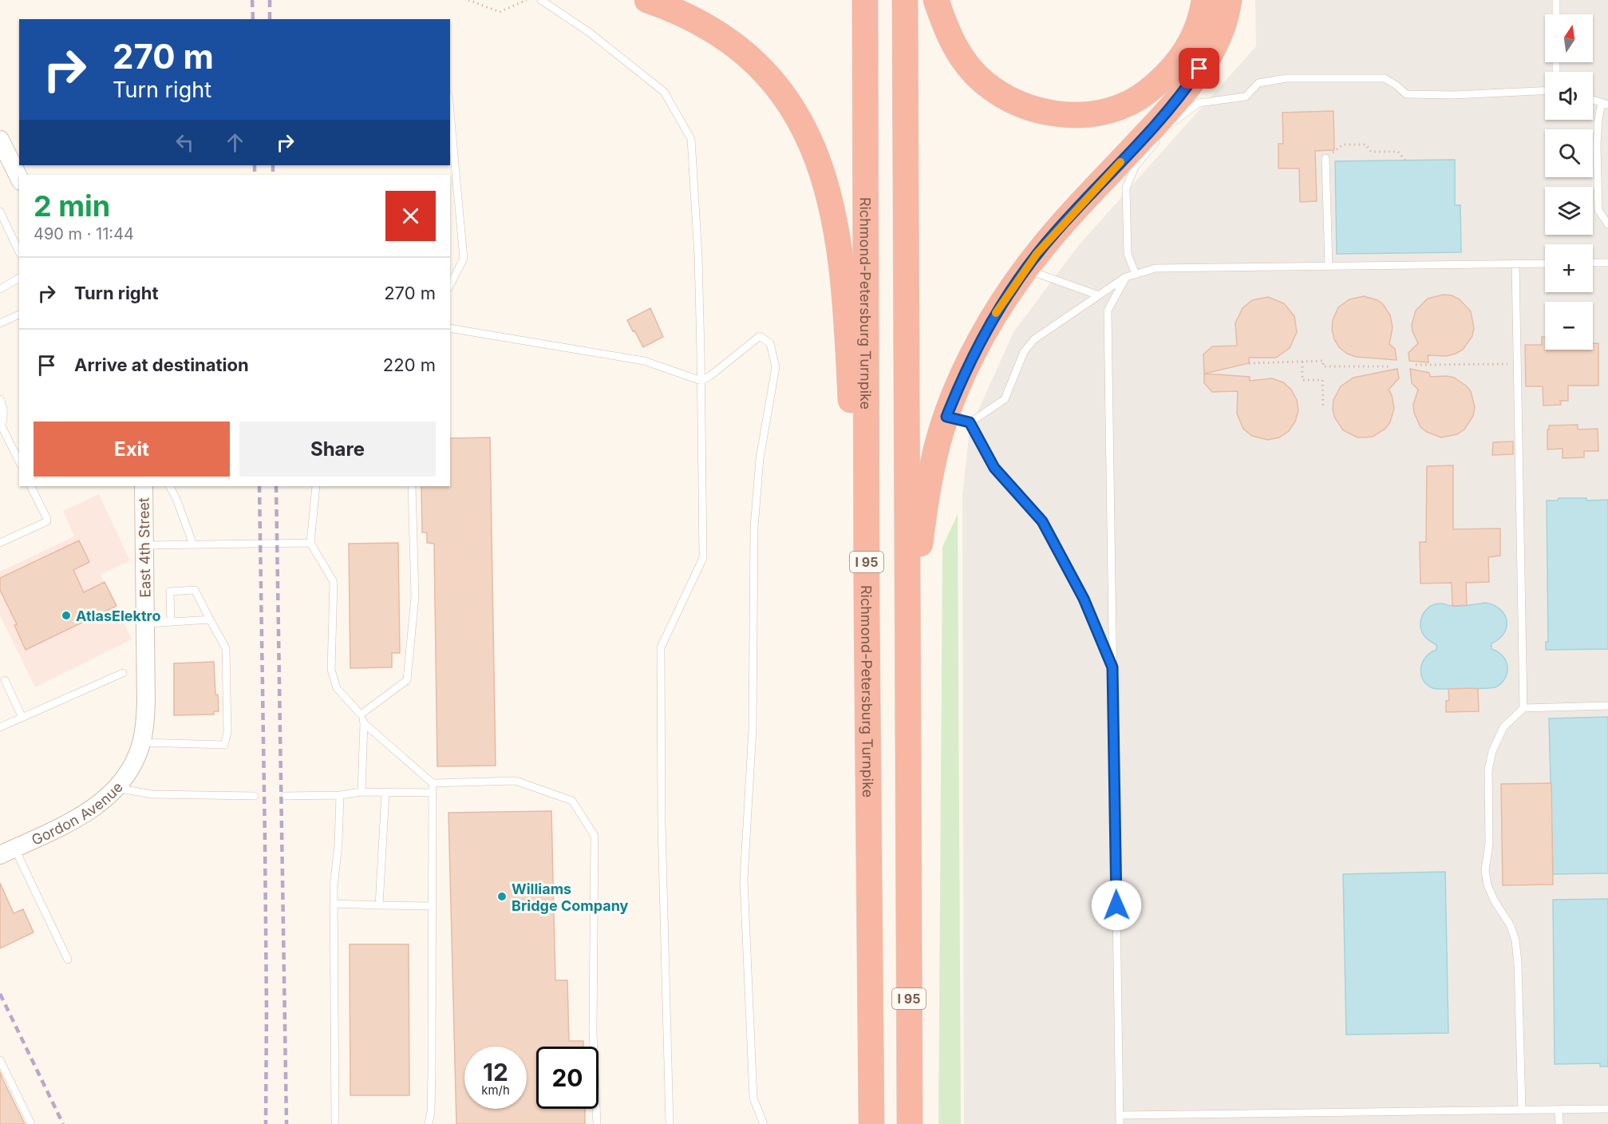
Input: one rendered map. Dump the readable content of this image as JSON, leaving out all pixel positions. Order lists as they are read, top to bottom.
{
  "streets": {
    "highway": ["Richmond-Petersburg Turnpike", "I 95"],
    "street": ["East 4th Street", "Gordon Avenue"]
  },
  "crossings": [
    ["East 4th Street", "Gordon Avenue"]
  ],
  "places": ["AtlasElektro", "Williams Bridge Company"],
  "north": "top",
  "page": {
    "map_buttons": ["+", "−"],
    "turn": ["270 m", "Turn right"],
    "heading": ["2 min", "490 m · 11:44"],
    "list": [
      {
        "name": "Turn right",
        "value": "270 m"
      },
      {
        "name": "Arrive at destination",
        "value": "220 m"
      }
    ],
    "buttons": ["Exit", "Share"],
    "speed": "12 km/h",
    "limit": "20"
  }
}
